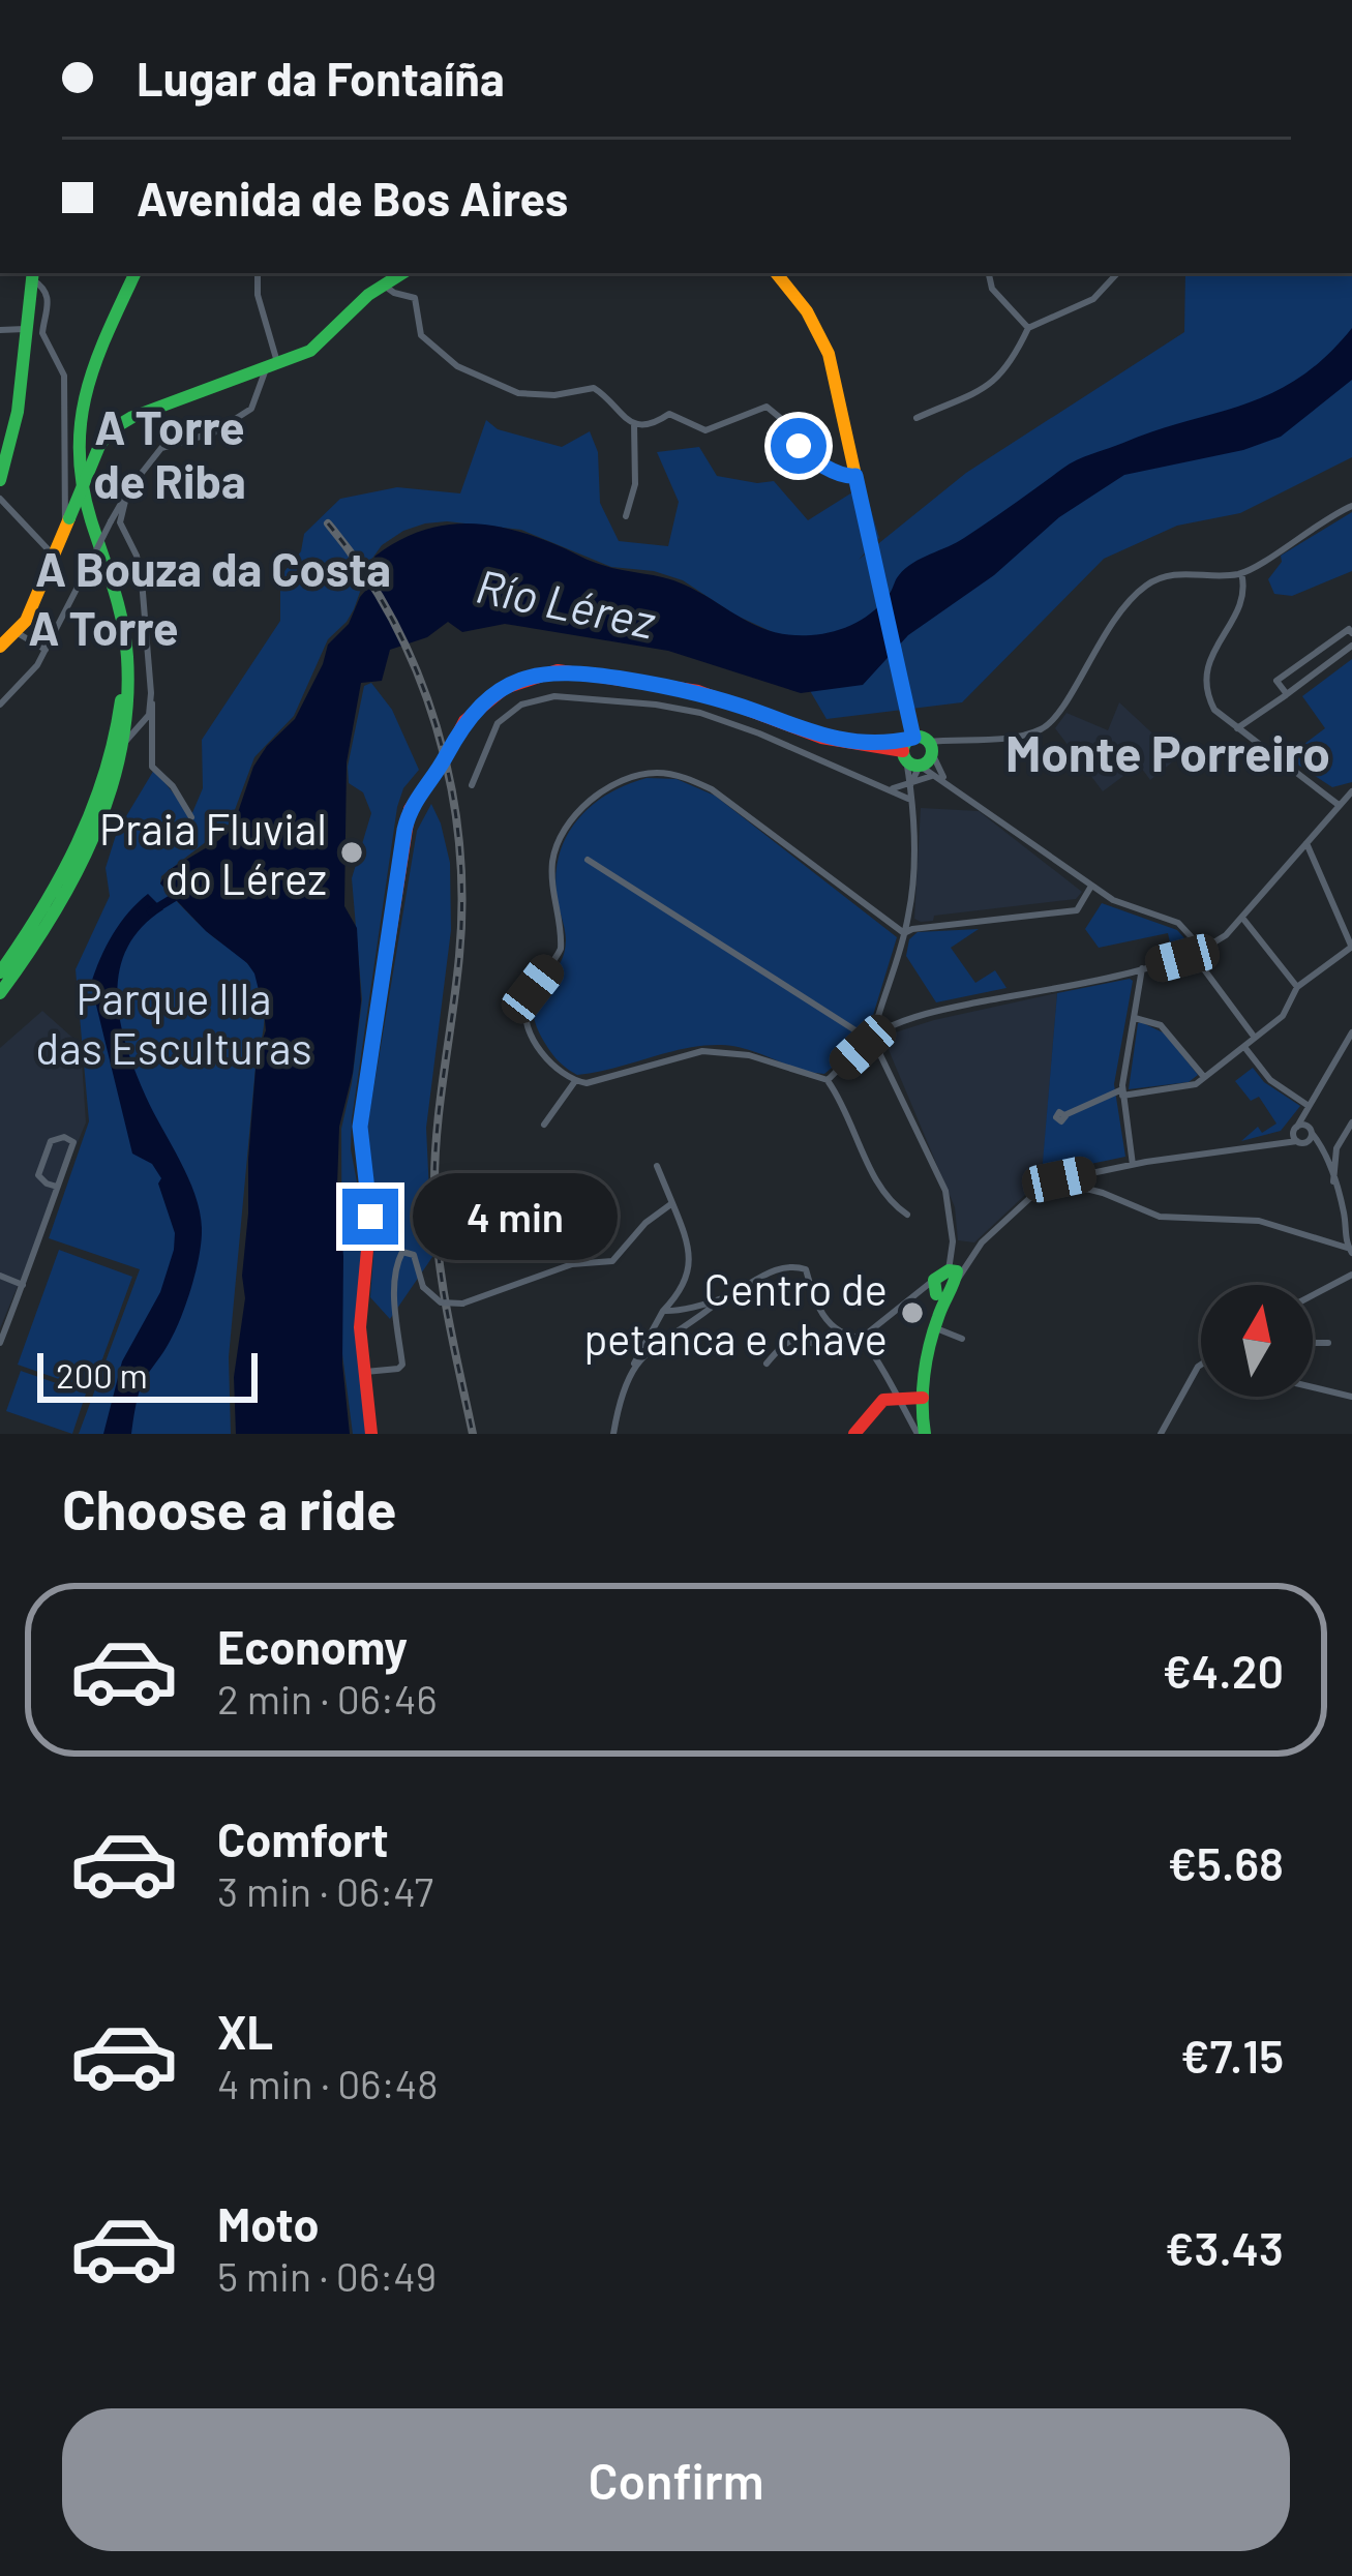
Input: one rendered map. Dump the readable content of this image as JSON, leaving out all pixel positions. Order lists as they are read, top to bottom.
{
  "districts": [
    "A Torre de Riba",
    "A Bouza da Costa",
    "A Torre",
    "Monte Porreiro"
  ],
  "water": ["Río Lérez"],
  "parks": ["Parque Illa das Esculturas"],
  "places": ["Praia Fluvial do Lérez", "Centro de petanca e chave"],
  "scale_bar": "200 m",
  "north": "top",
  "page": {
    "banner": ["Lugar da Fontaíña", "Avenida de Bos Aires"],
    "bubble": "4 min",
    "scale": "200 m",
    "heading": "Choose a ride",
    "list": [
      {
        "name": "Economy",
        "note": "2 min · 06:46",
        "value": "€4.20"
      },
      {
        "name": "Comfort",
        "note": "3 min · 06:47",
        "value": "€5.68"
      },
      {
        "name": "XL",
        "note": "4 min · 06:48",
        "value": "€7.15"
      },
      {
        "name": "Moto",
        "note": "5 min · 06:49",
        "value": "€3.43"
      }
    ],
    "buttons": "Confirm"
  }
}
